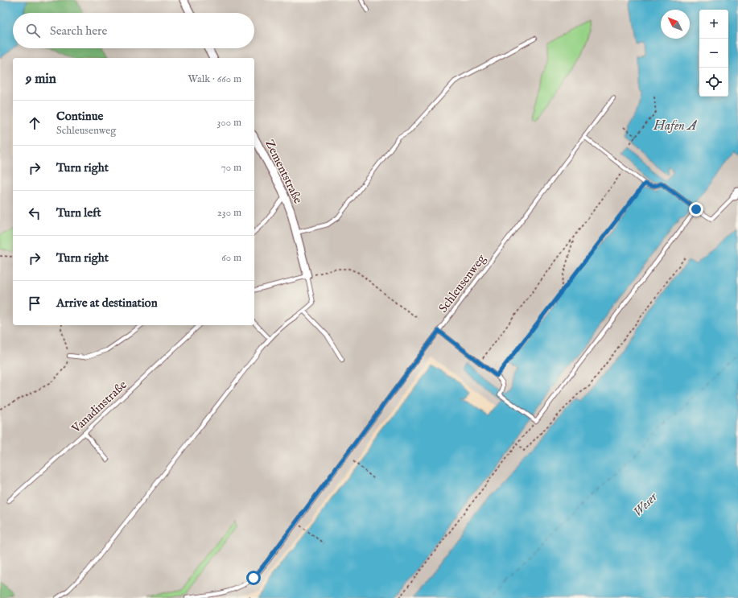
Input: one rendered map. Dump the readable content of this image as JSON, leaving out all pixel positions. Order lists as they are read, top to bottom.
{
  "streets": {
    "street": ["Zementstraße"],
    "lane": ["Schleusenweg", "Vanadinstraße"]
  },
  "water": ["Hafen A", "Weser"],
  "north": "top left",
  "page": {
    "map_buttons": ["+", "−"],
    "search": "Search here",
    "heading": ["9 min", "Walk · 660 m"],
    "list": [
      ["Continue", "Schleusenweg", "300 m"],
      ["Turn right", "70 m"],
      ["Turn left", "230 m"],
      ["Turn right", "60 m"],
      "Arrive at destination"
    ]
  }
}
